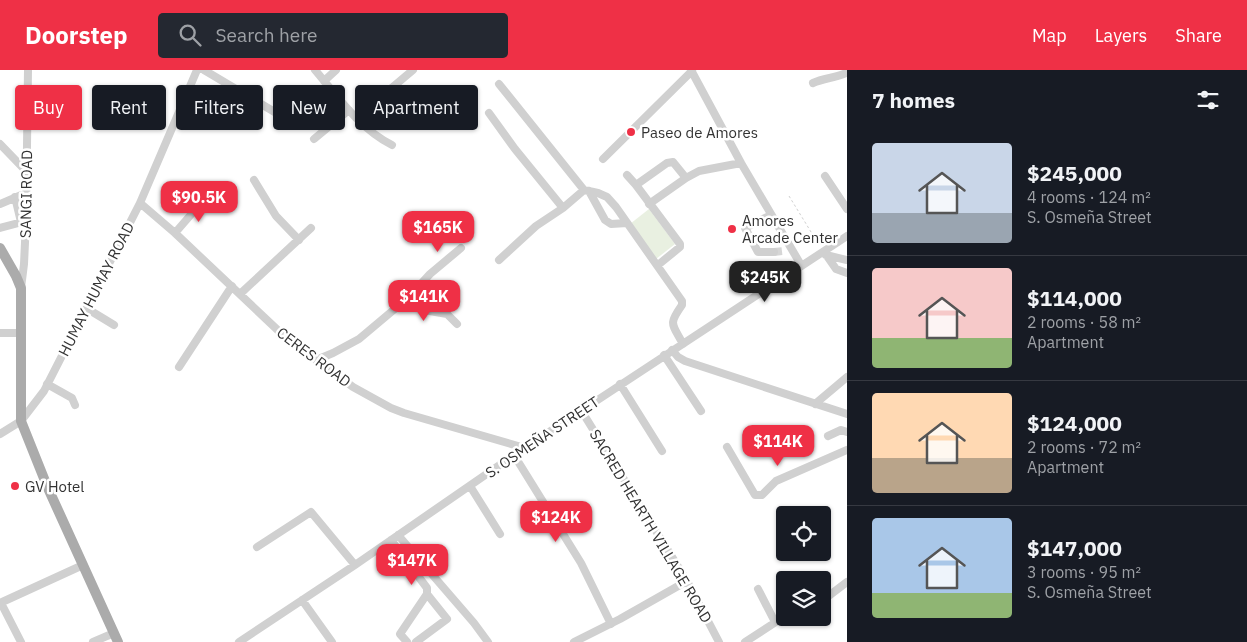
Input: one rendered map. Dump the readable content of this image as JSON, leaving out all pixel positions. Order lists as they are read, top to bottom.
{
  "streets": {
    "street": [
      "SANGI ROAD",
      "HUMAY HUMAY ROAD",
      "CERES ROAD",
      "S. OSMEÑA STREET",
      "SACRED HEARTH VILLAGE ROAD"
    ]
  },
  "crossings": [
    ["HUMAY HUMAY ROAD", "CERES ROAD"],
    ["CERES ROAD", "S. OSMEÑA STREET"],
    ["S. OSMEÑA STREET", "SACRED HEARTH VILLAGE ROAD"]
  ],
  "places": ["Paseo de Amores", "Amores Arcade Center", "GV Hotel"],
  "page": {
    "header": "Doorstep",
    "search": "Search here",
    "nav": ["Map", "Layers", "Share"],
    "heading": "7 homes",
    "chip": [
      "Buy",
      "Rent",
      "Filters",
      "New",
      "Apartment"
    ],
    "list": [
      {
        "name": "$245,000",
        "note": "4 rooms · 124 m² · S. Osmeña Street"
      },
      {
        "name": "$114,000",
        "note": "2 rooms · 58 m² · Apartment"
      },
      {
        "name": "$124,000",
        "note": "2 rooms · 72 m² · Apartment"
      },
      {
        "name": "$147,000",
        "note": "3 rooms · 95 m² · S. Osmeña Street"
      }
    ],
    "price": [
      "$90.5K",
      "$165K",
      "$245K",
      "$141K",
      "$114K",
      "$124K",
      "$147K"
    ]
  }
}
